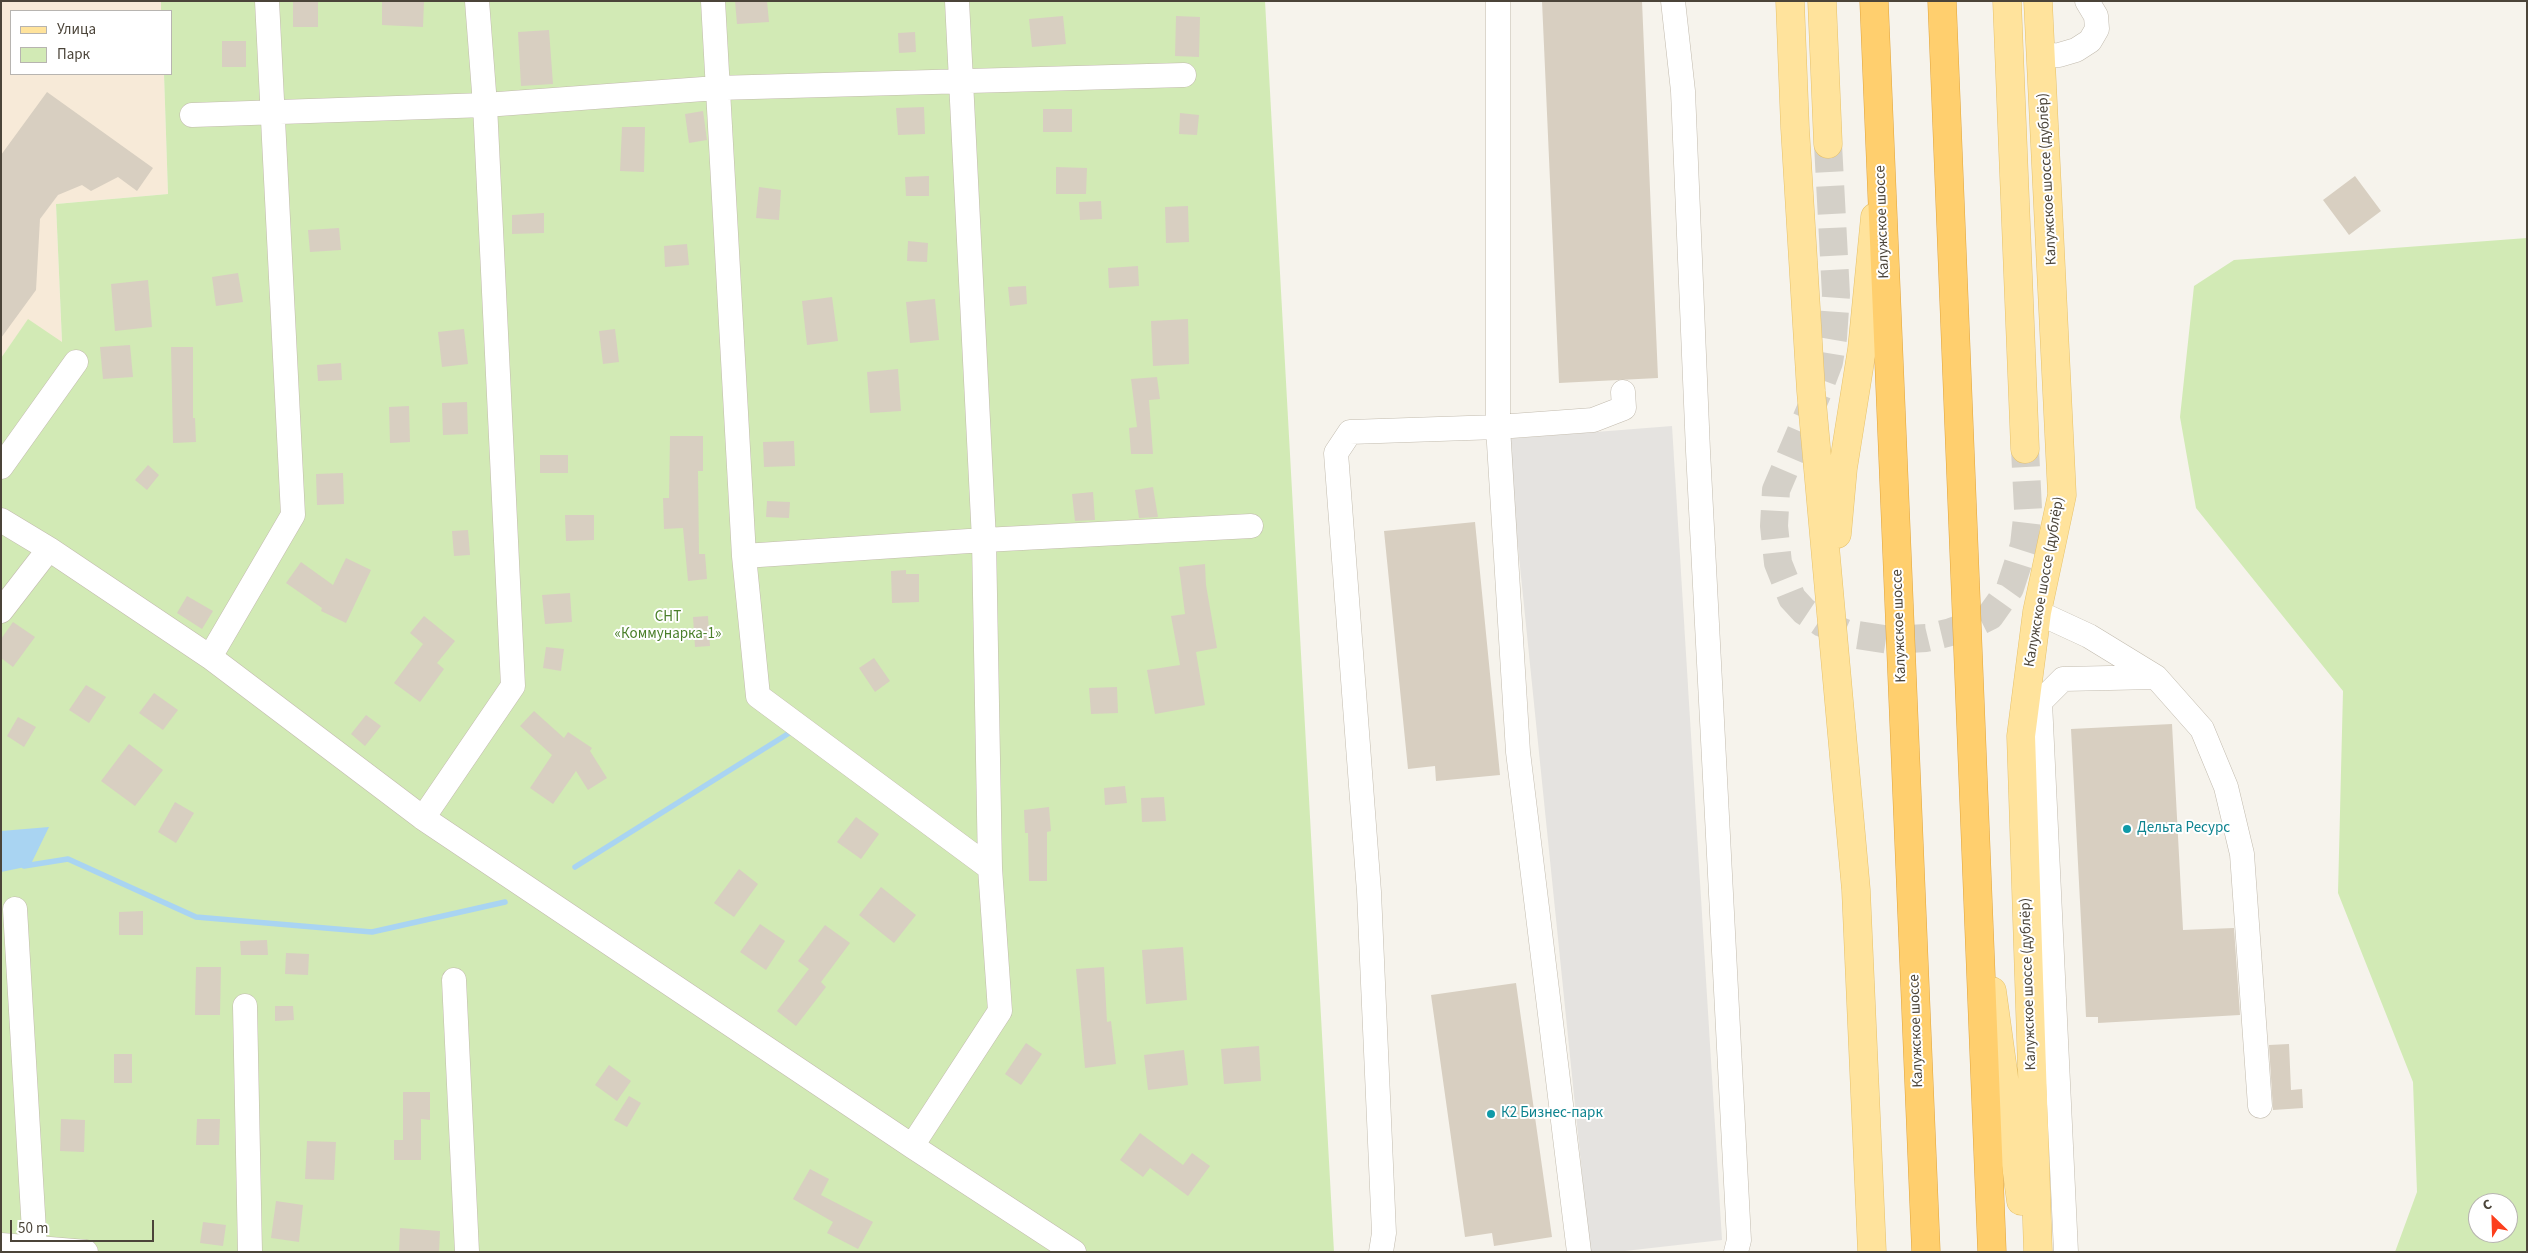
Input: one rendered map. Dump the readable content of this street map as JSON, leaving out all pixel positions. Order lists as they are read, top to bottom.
{
  "streets": {
    "highway": ["Калужское шоссе"],
    "main road": ["Калужское шоссе (дублёр)"]
  },
  "parks": ["СНТ «Коммунарка-1»"],
  "places": ["Дельта Ресурс", "К2 Бизнес-парк"],
  "legend": ["Улица", "Парк"],
  "scale_bar": "50 m",
  "north": "top left"
}
